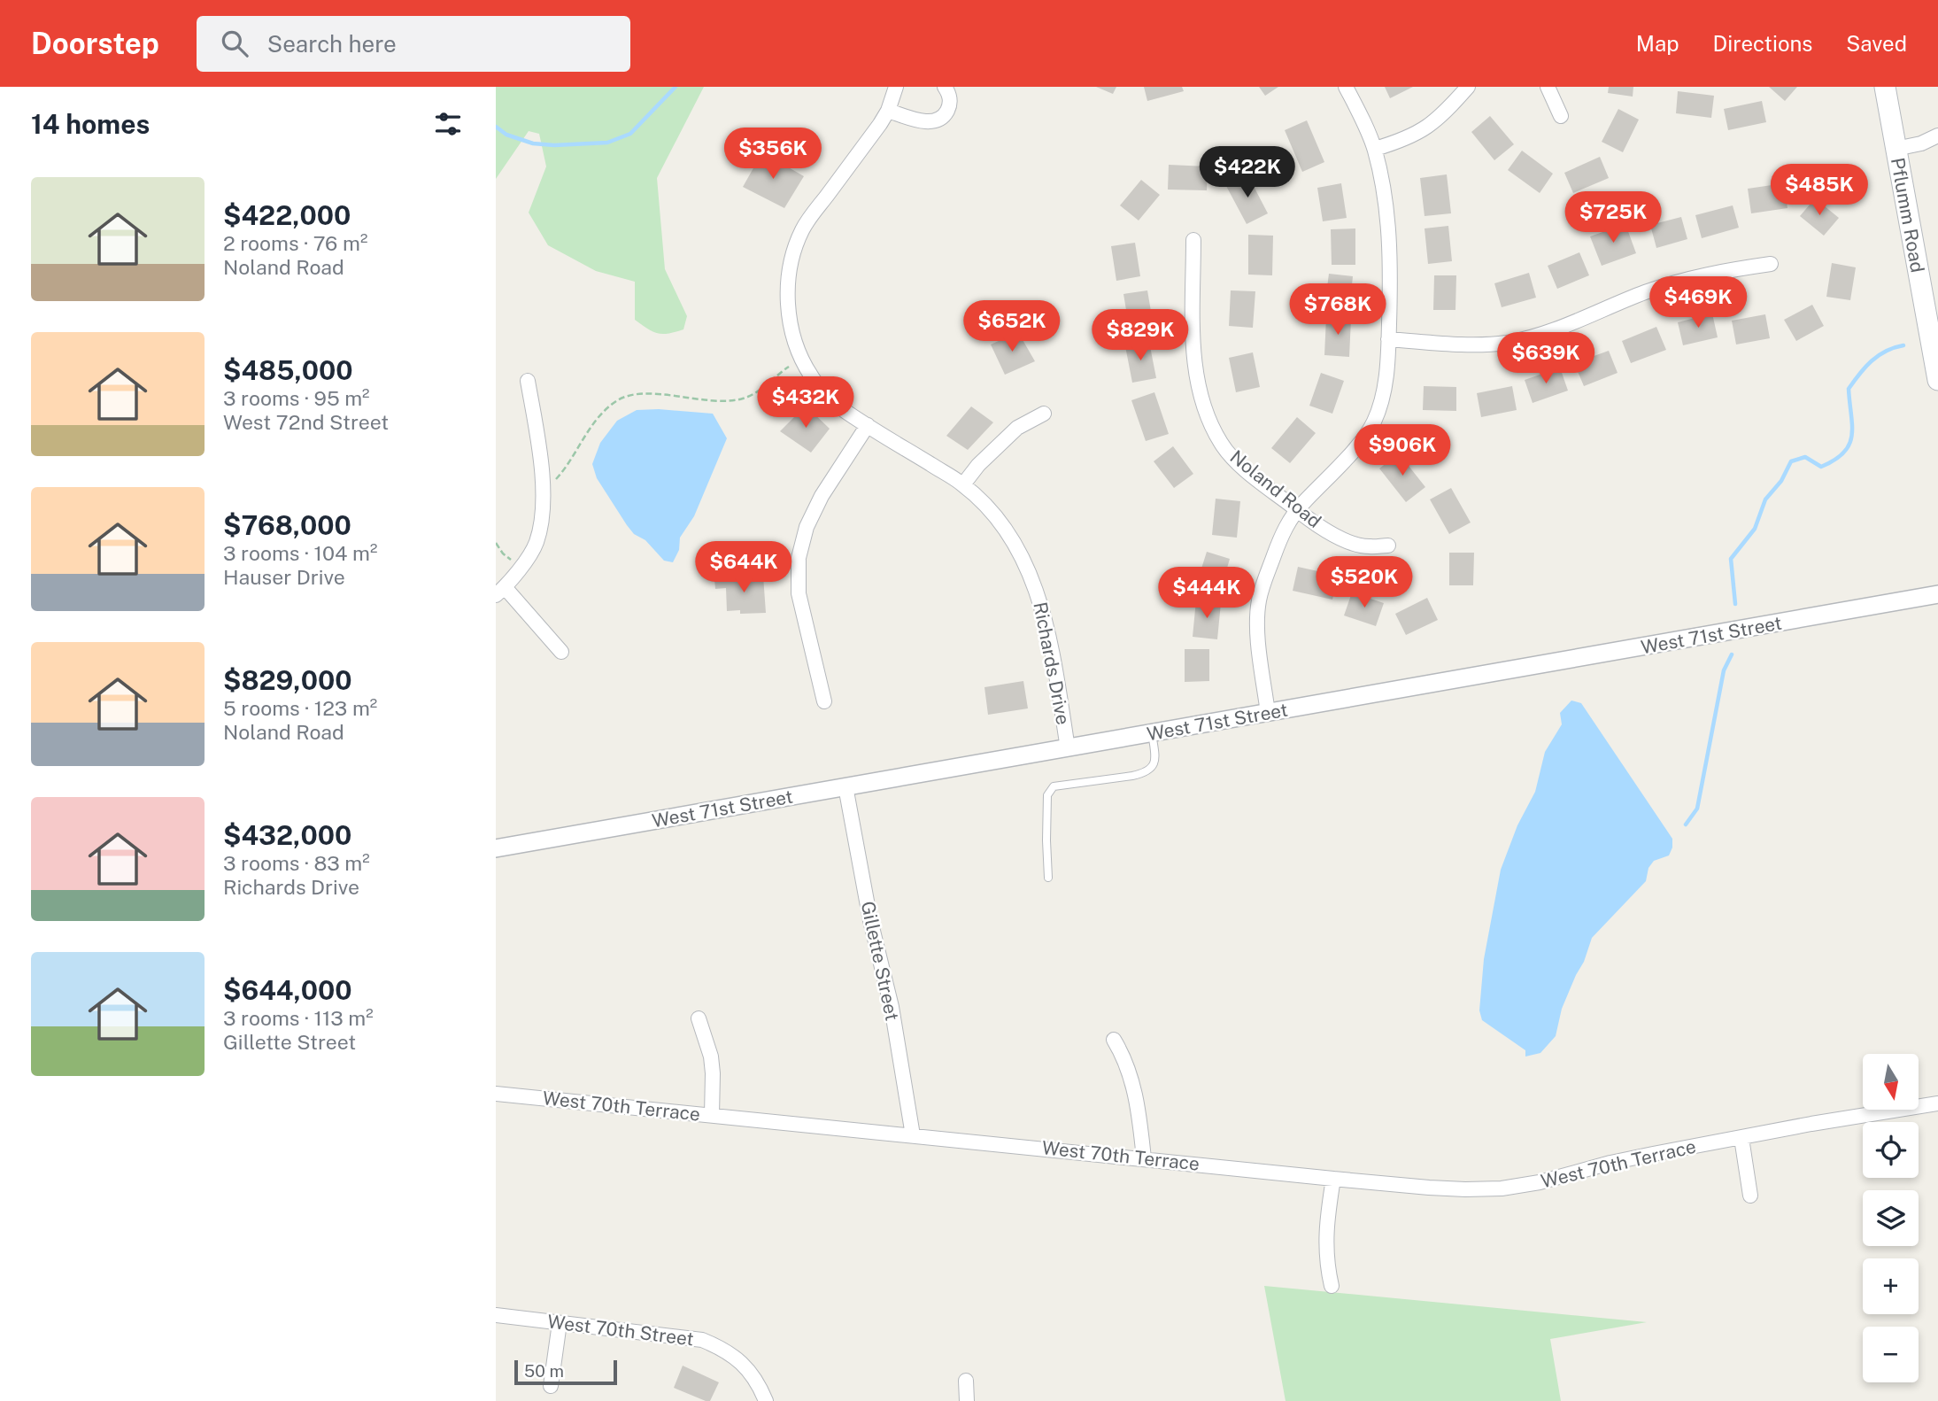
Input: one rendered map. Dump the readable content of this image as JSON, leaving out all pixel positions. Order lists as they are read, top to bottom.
{
  "streets": {
    "main road": ["Pflumm Road"],
    "street": [
      "Noland Road",
      "West 71st Street",
      "Richards Drive",
      "Gillette Street",
      "West 70th Terrace",
      "West 70th Street"
    ]
  },
  "crossings": [
    ["West 71st Street", "Richards Drive"],
    ["West 71st Street", "Gillette Street"],
    ["Gillette Street", "West 70th Terrace"]
  ],
  "scale_bar": "50 m",
  "north": "bottom",
  "page": {
    "header": "Doorstep",
    "search": "Search here",
    "nav": ["Map", "Directions", "Saved"],
    "heading": "14 homes",
    "price": [
      "$356K",
      "$422K",
      "$485K",
      "$725K",
      "$469K",
      "$768K",
      "$652K",
      "$829K",
      "$639K",
      "$432K",
      "$906K",
      "$644K",
      "$520K",
      "$444K"
    ],
    "list": [
      {
        "name": "$422,000",
        "note": "2 rooms · 76 m² · Noland Road"
      },
      {
        "name": "$485,000",
        "note": "3 rooms · 95 m² · West 72nd Street"
      },
      {
        "name": "$768,000",
        "note": "3 rooms · 104 m² · Hauser Drive"
      },
      {
        "name": "$829,000",
        "note": "5 rooms · 123 m² · Noland Road"
      },
      {
        "name": "$432,000",
        "note": "3 rooms · 83 m² · Richards Drive"
      },
      {
        "name": "$644,000",
        "note": "3 rooms · 113 m² · Gillette Street"
      }
    ],
    "map_buttons": ["+", "−"],
    "scale": "50 m"
  }
}
